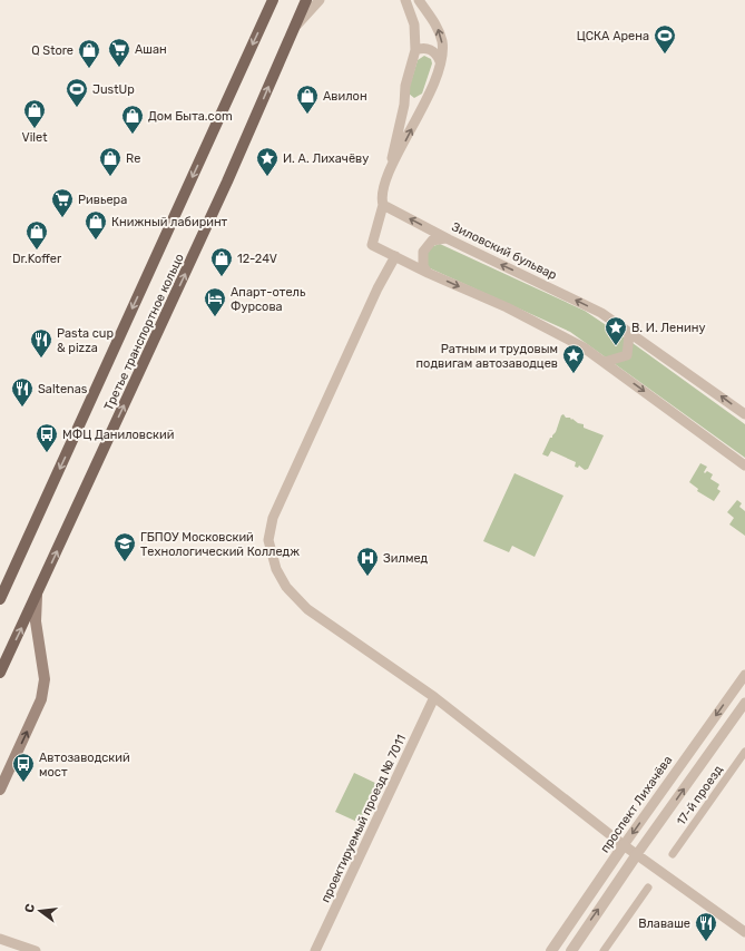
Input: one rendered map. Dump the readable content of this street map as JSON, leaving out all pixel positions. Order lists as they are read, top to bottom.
{
  "streets": {
    "main road": ["Третье транспортное кольцо"],
    "street": [
      "Зиловский бульвар",
      "17-й проезд",
      "проспект Лихачёва",
      "проектируемый проезд № 7011"
    ]
  },
  "places": {
    "sports": ["ЦСКА Арена", "JustUp"],
    "supermarket": ["Ашан", "Ривьера"],
    "shop": [
      "Q Store",
      "Авилон",
      "Vilet",
      "Дом Быта.com",
      "Re",
      "Книжный лабиринт",
      "Dr.Koffer",
      "12-24V"
    ],
    "place": ["И. А. Лихачёву", "В. И. Ленину", "Ратным и трудовым подвигам автозаводцев"],
    "hotel": ["Апарт-отель Фурсова"],
    "restaurant": ["Pasta cup & pizza", "Saltenas", "Влаваше"],
    "bus stop": ["МФЦ Даниловский", "Автозаводский мост"],
    "school or university": ["ГБПОУ Московский Технологический Колледж"],
    "hospital": ["Зилмед"]
  },
  "north": "left"
}
